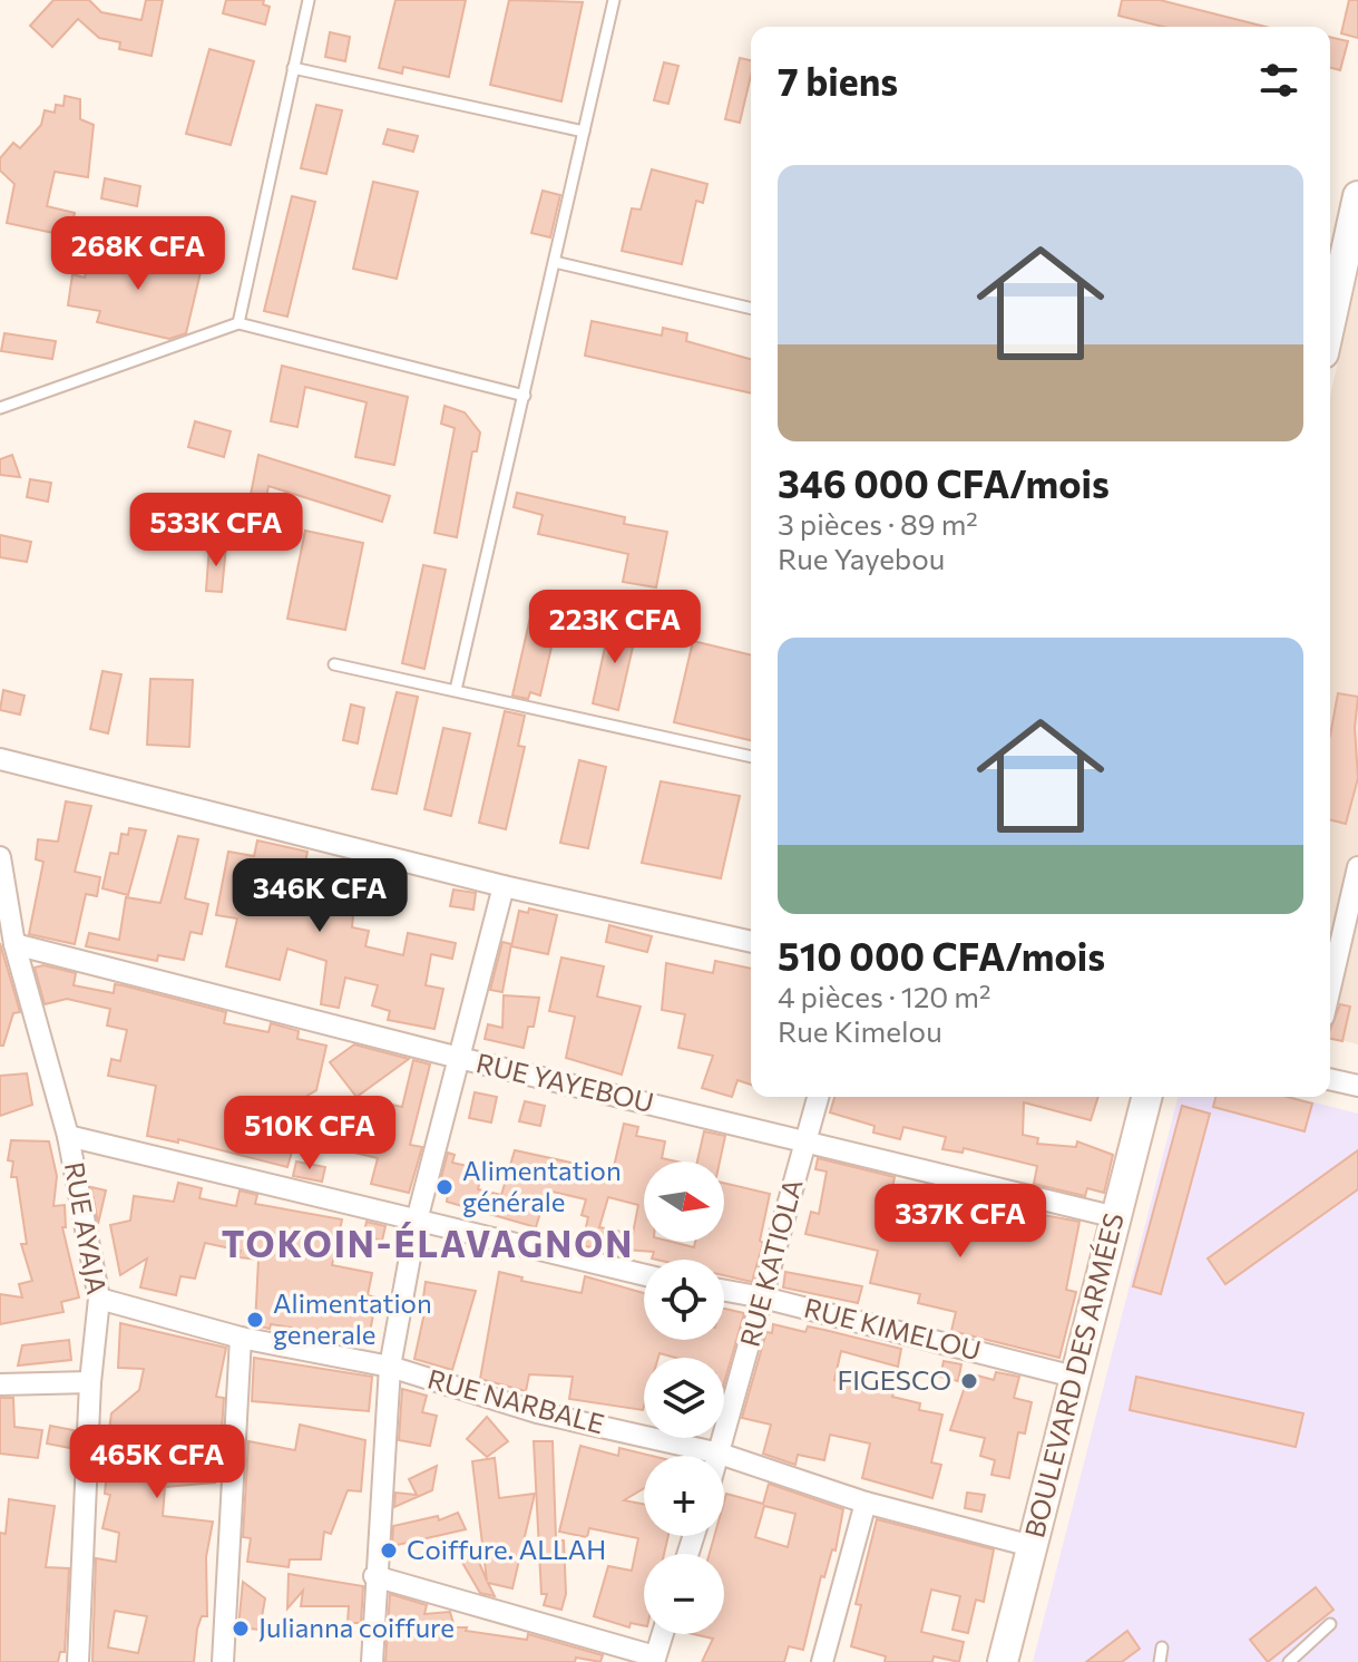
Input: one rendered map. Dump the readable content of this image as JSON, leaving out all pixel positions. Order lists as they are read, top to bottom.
{
  "streets": {
    "street": [
      "RUE YAYEBOU",
      "RUE AYAJA",
      "RUE KATIOLA",
      "RUE KIMELOU",
      "BOULEVARD DES ARMÉES",
      "RUE NARBALE"
    ]
  },
  "crossings": [
    ["RUE YAYEBOU", "RUE AYAJA"],
    ["RUE YAYEBOU", "RUE KATIOLA"],
    ["RUE YAYEBOU", "BOULEVARD DES ARMÉES"],
    ["RUE AYAJA", "RUE NARBALE"],
    ["RUE KATIOLA", "RUE KIMELOU"],
    ["RUE KATIOLA", "RUE NARBALE"],
    ["RUE KIMELOU", "BOULEVARD DES ARMÉES"],
    ["BOULEVARD DES ARMÉES", "RUE NARBALE"]
  ],
  "districts": ["TOKOIN-ÉLAVAGNON"],
  "places": [
    "Alimentation générale",
    "Alimentation generale",
    "FIGESCO",
    "Coiffure. ALLAH",
    "Julianna coiffure"
  ],
  "north": "right",
  "page": {
    "heading": "7 biens",
    "list": [
      {
        "name": "346 000 CFA/mois",
        "note": "3 pièces · 89 m² · Rue Yayebou"
      },
      {
        "name": "510 000 CFA/mois",
        "note": "4 pièces · 120 m² · Rue Kimelou"
      }
    ],
    "price": [
      "268K CFA",
      "533K CFA",
      "223K CFA",
      "346K CFA",
      "510K CFA",
      "337K CFA",
      "465K CFA"
    ],
    "map_buttons": ["+", "−"]
  }
}
